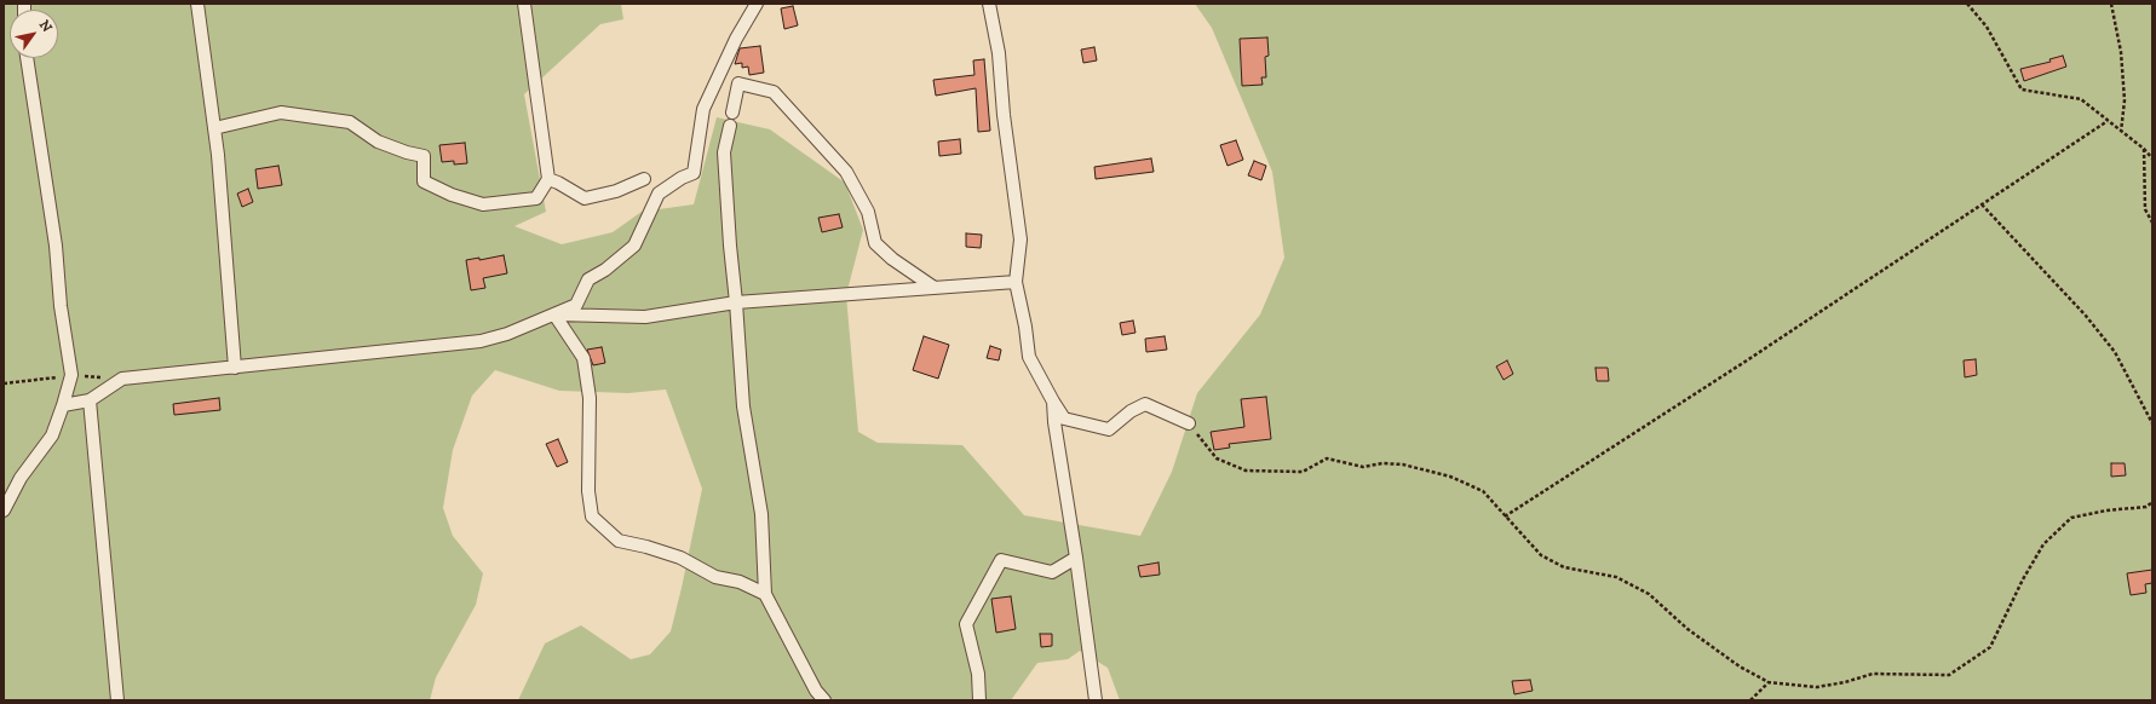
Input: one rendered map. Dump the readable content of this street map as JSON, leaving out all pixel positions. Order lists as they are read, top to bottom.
{
  "north": "top right"
}
